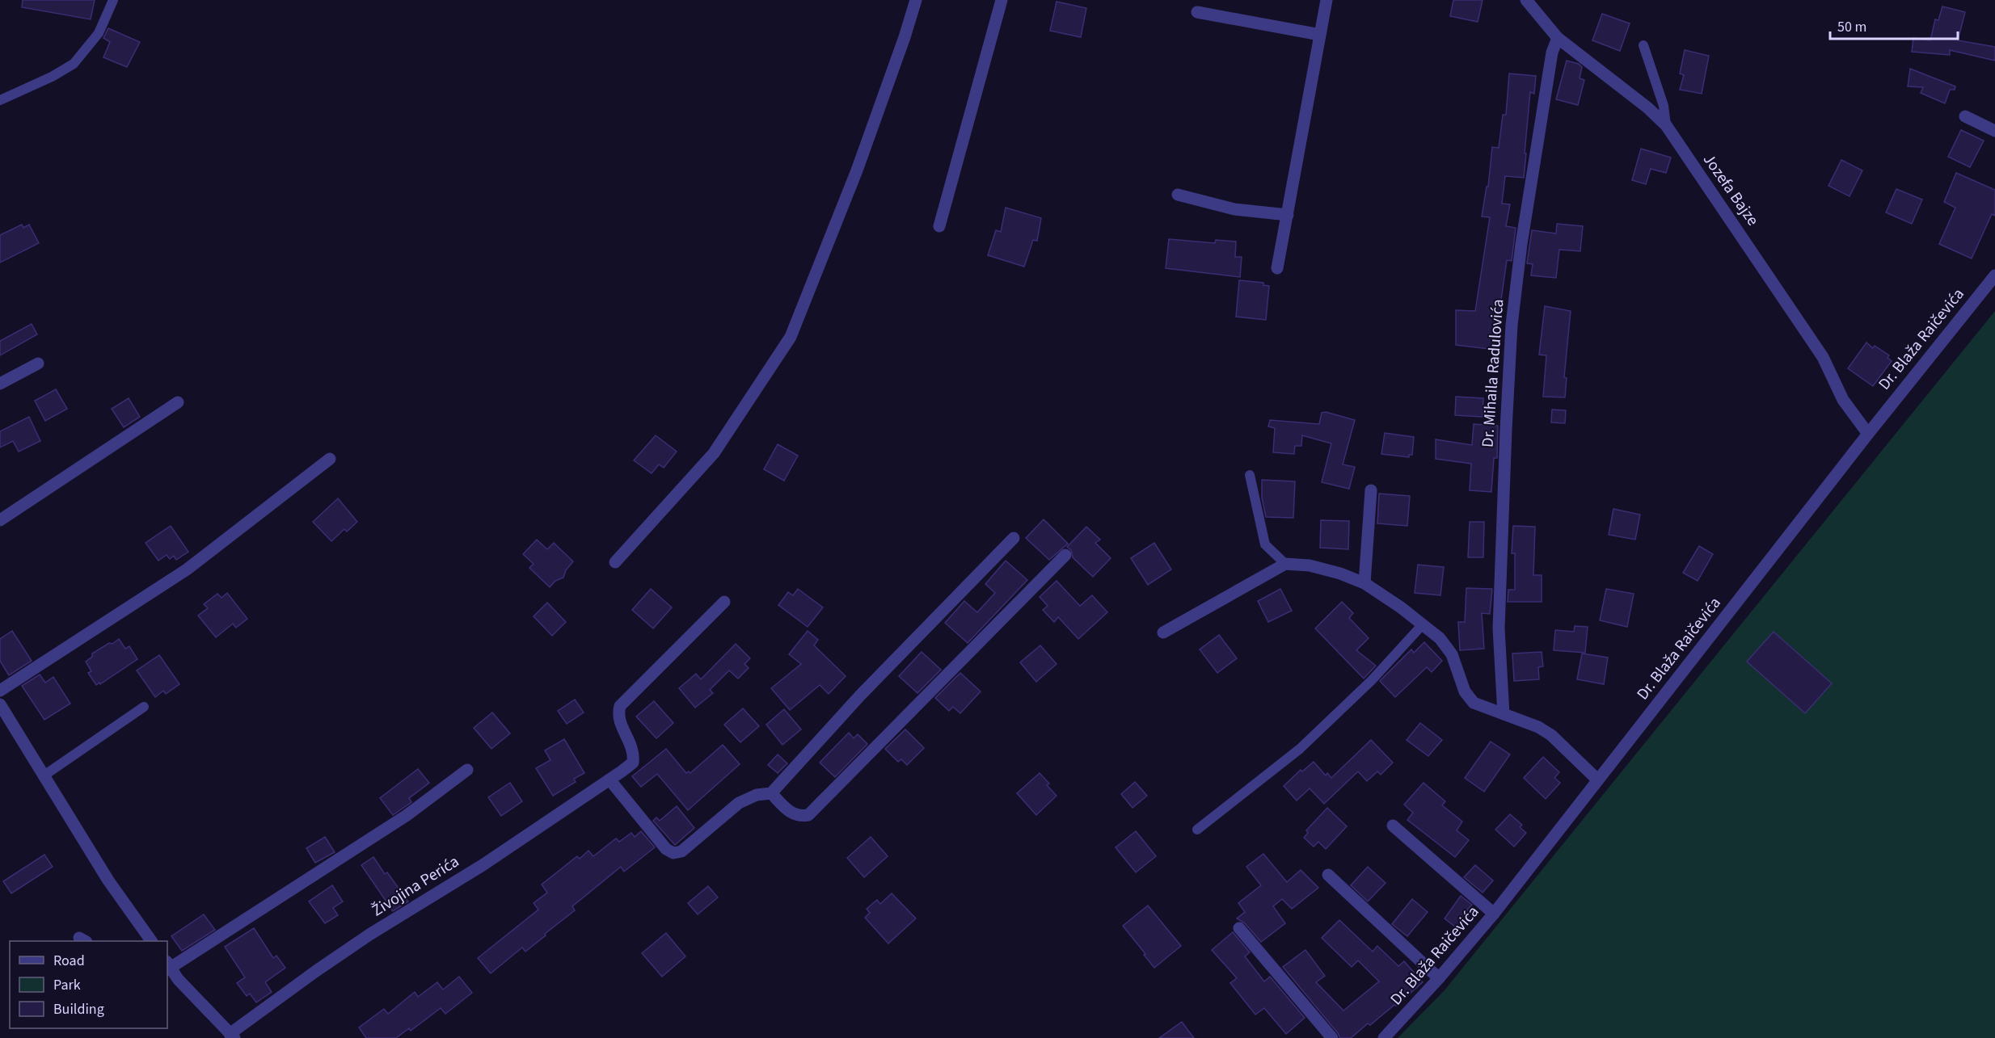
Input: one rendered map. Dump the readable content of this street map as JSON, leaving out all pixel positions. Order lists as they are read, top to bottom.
{
  "streets": {
    "street": [
      "Jozefa Bajze",
      "Dr. Blaža Raičevića",
      "Dr. Mihaila Radulovića",
      "Živojina Perića"
    ]
  },
  "crossings": [
    ["Jozefa Bajze", "Dr. Blaža Raičevića"],
    ["Jozefa Bajze", "Dr. Mihaila Radulovića"]
  ],
  "legend": ["Road", "Park", "Building"],
  "scale_bar": "50 m"
}
